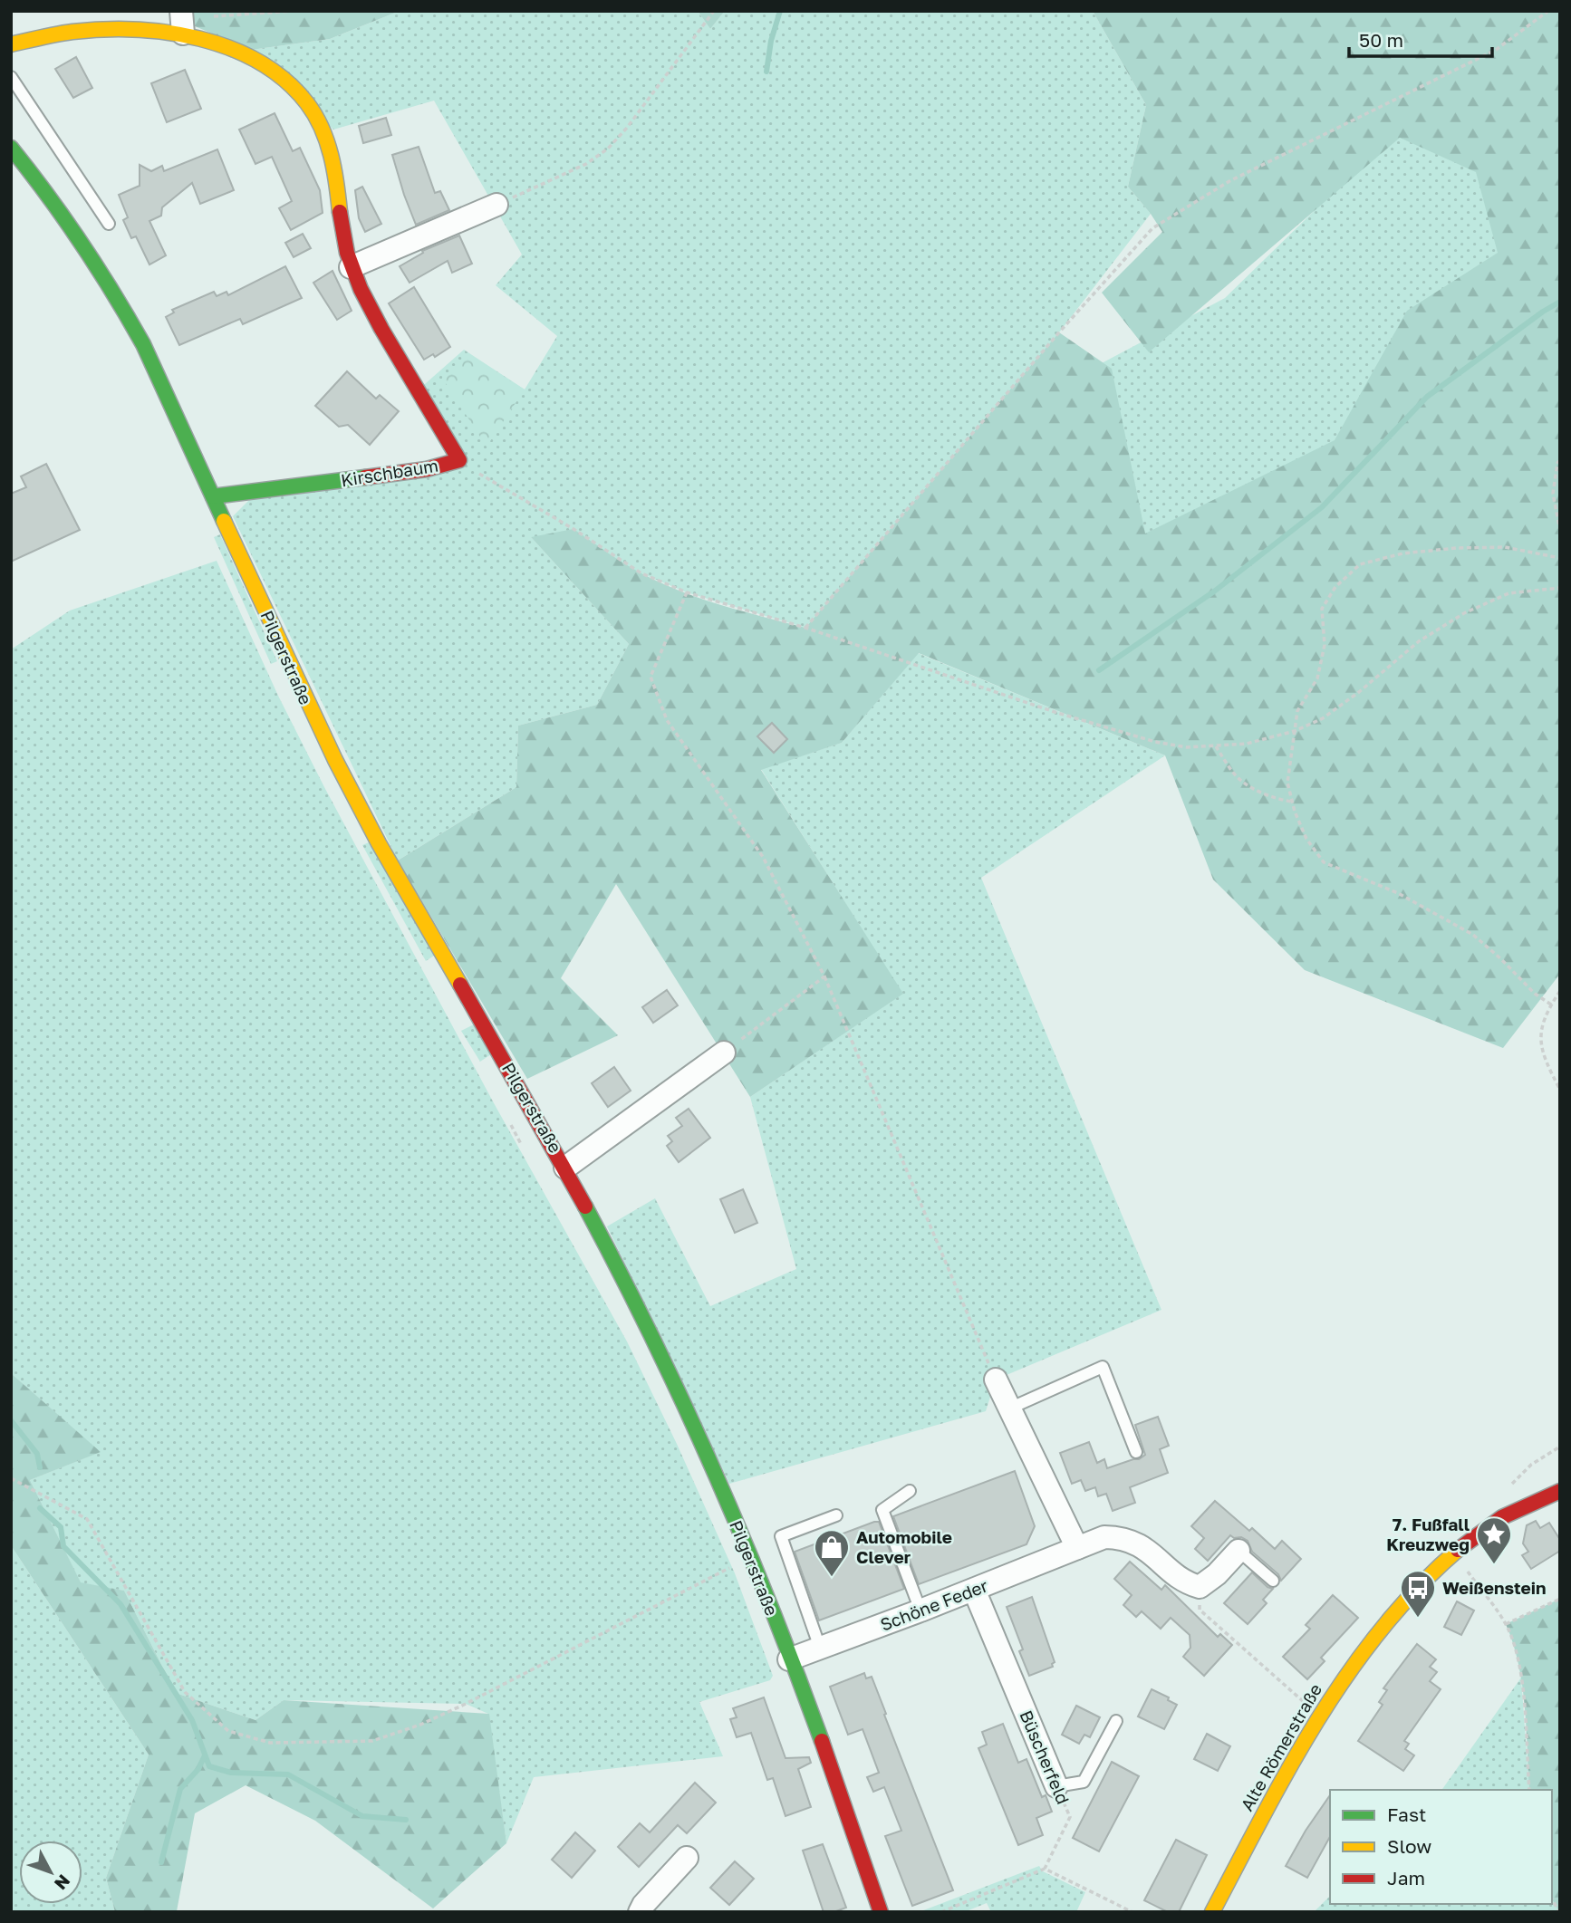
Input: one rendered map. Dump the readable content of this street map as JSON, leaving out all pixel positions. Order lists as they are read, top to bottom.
{
  "streets": {
    "main road": ["Kirschbaum", "Pilgerstraße", "Alte Römerstraße"],
    "street": ["Schöne Feder", "Büscherfeld"]
  },
  "crossings": [
    ["Kirschbaum", "Pilgerstraße"],
    ["Pilgerstraße", "Schöne Feder"],
    ["Schöne Feder", "Büscherfeld"]
  ],
  "places": {
    "place": ["7. Fußfall Kreuzweg"],
    "shop": ["Automobile Clever"],
    "bus stop": ["Weißenstein"]
  },
  "legend": ["Fast", "Slow", "Jam"],
  "scale_bar": "50 m",
  "north": "bottom right"
}
